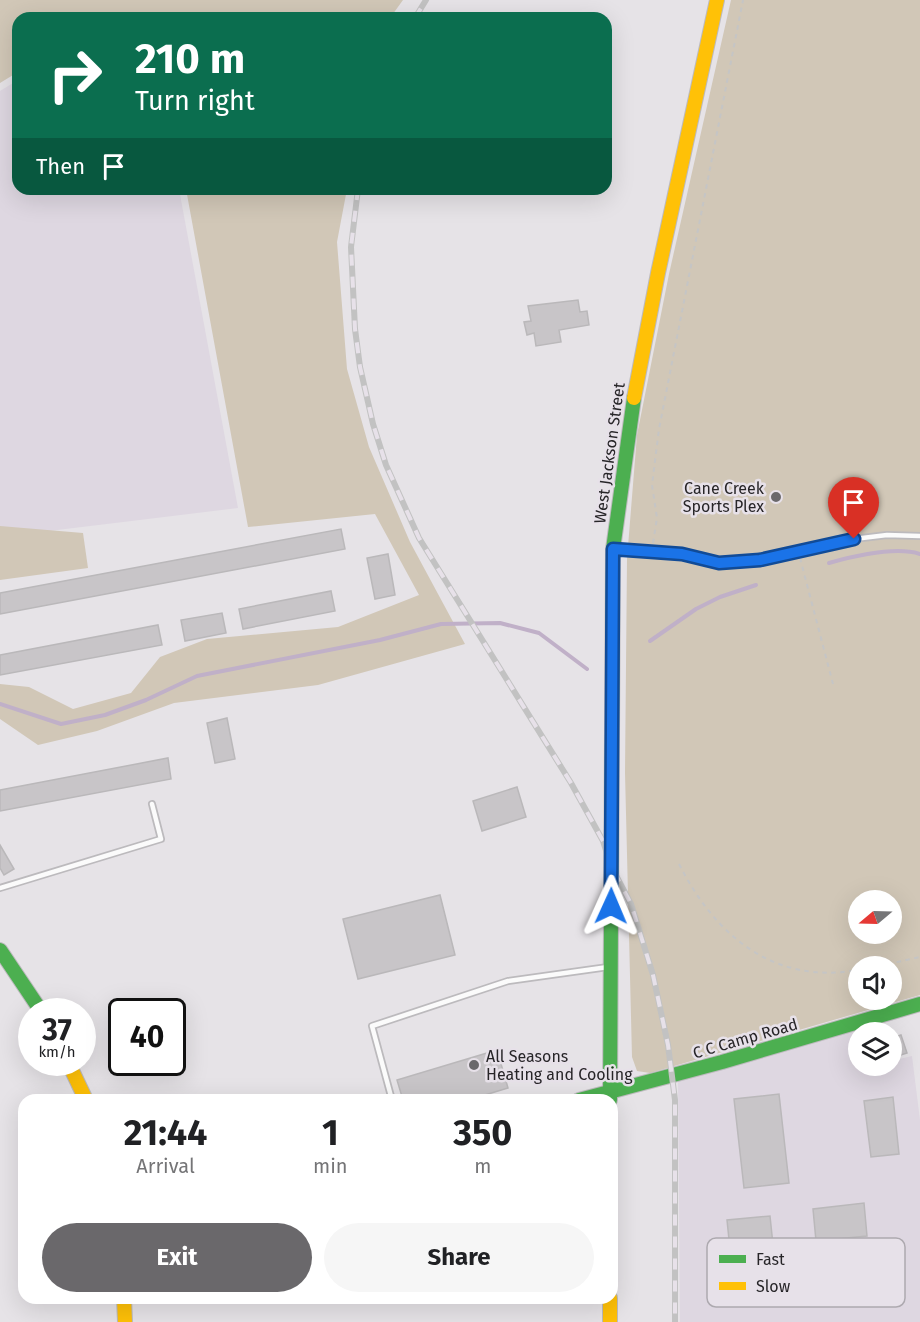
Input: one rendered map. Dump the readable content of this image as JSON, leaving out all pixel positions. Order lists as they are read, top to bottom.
{
  "streets": {
    "street": ["West Jackson Street", "C C Camp Road"]
  },
  "places": ["Cane Creek Sports Plex", "All Seasons Heating and Cooling"],
  "legend": ["Fast", "Slow"],
  "north": "left",
  "page": {
    "turn": ["210 m", "Turn right"],
    "then": "Then",
    "speed": "37 km/h",
    "limit": "40",
    "eta": [
      "21:44",
      "Arrival",
      "1",
      "min",
      "350",
      "m"
    ],
    "buttons": ["Exit", "Share"]
  }
}
